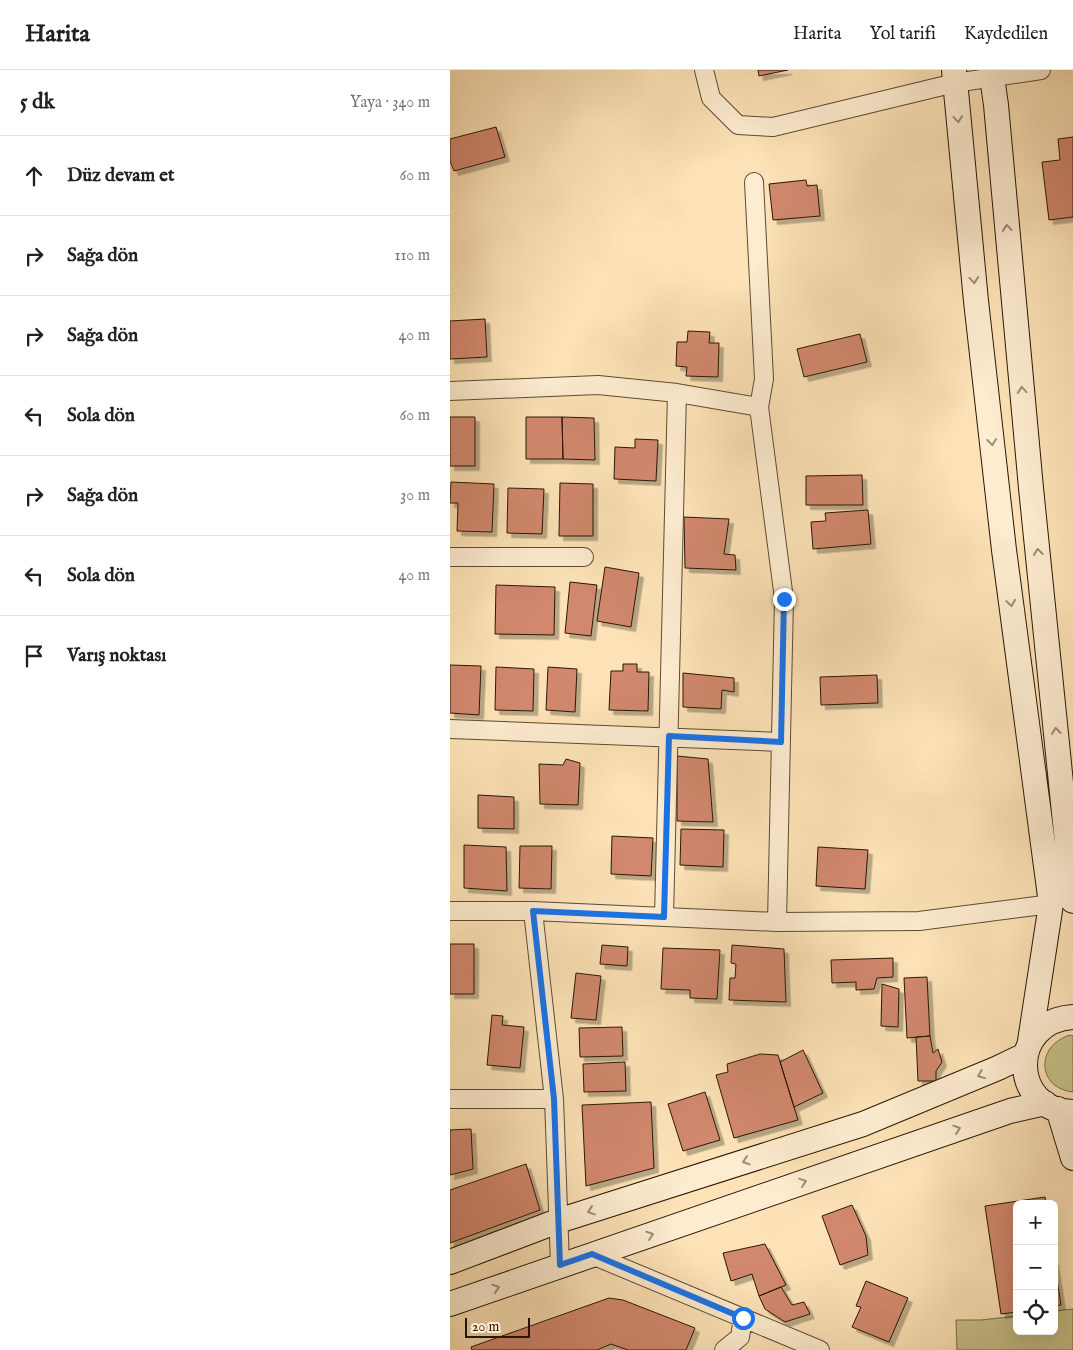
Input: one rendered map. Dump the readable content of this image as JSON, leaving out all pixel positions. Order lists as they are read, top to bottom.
{
  "scale_bar": "20 m",
  "page": {
    "header": "Harita",
    "nav": ["Harita", "Yol tarifi", "Kaydedilen"],
    "heading": ["5 dk", "Yaya · 340 m"],
    "list": [
      ["Düz devam et", "60 m"],
      ["Sağa dön", "110 m"],
      ["Sağa dön", "40 m"],
      ["Sola dön", "60 m"],
      ["Sağa dön", "30 m"],
      ["Sola dön", "40 m"],
      "Varış noktası"
    ],
    "map_buttons": ["+", "−"],
    "scale": "20 m"
  }
}
